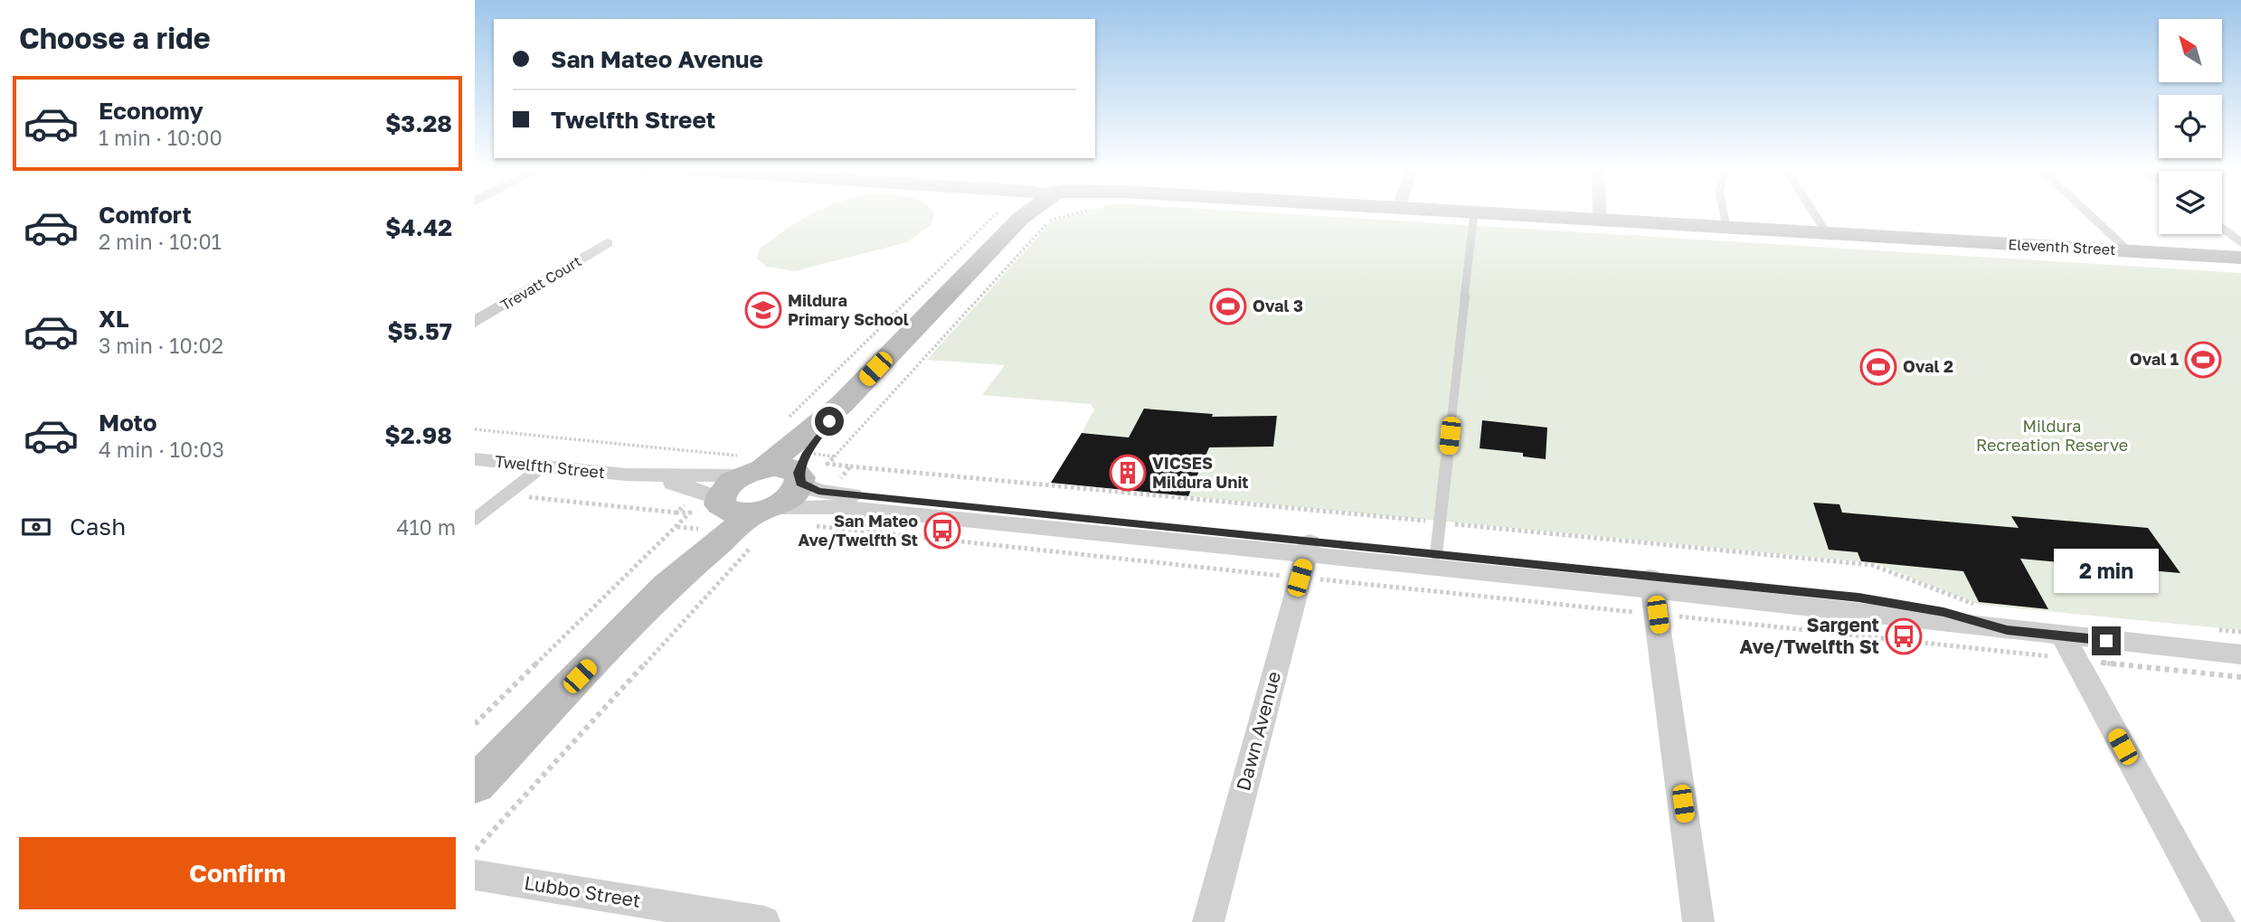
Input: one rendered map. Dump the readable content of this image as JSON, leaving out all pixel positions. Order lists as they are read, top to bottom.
{
  "streets": {
    "main road": ["Eleventh Street"],
    "street": [
      "Trevatt Court",
      "Twelfth Street",
      "Dawn Avenue",
      "Lubbo Street"
    ]
  },
  "parks": ["Mildura Recreation Reserve"],
  "places": {
    "sports": ["Oval 3", "Oval 1", "Oval 2"],
    "school or university": ["Mildura Primary School"],
    "building": ["VICSES Mildura Unit"],
    "bus stop": ["San Mateo Ave/Twelfth St", "Sargent Ave/Twelfth St"]
  },
  "north": "top left",
  "page": {
    "heading": "Choose a ride",
    "banner": ["San Mateo Avenue", "Twelfth Street"],
    "list": [
      {
        "name": "Economy",
        "note": "1 min · 10:00",
        "value": "$3.28"
      },
      {
        "name": "Comfort",
        "note": "2 min · 10:01",
        "value": "$4.42"
      },
      {
        "name": "XL",
        "note": "3 min · 10:02",
        "value": "$5.57"
      },
      {
        "name": "Moto",
        "note": "4 min · 10:03",
        "value": "$2.98"
      }
    ],
    "pay": ["Cash", "410 m"],
    "bubble": "2 min",
    "buttons": "Confirm"
  }
}
